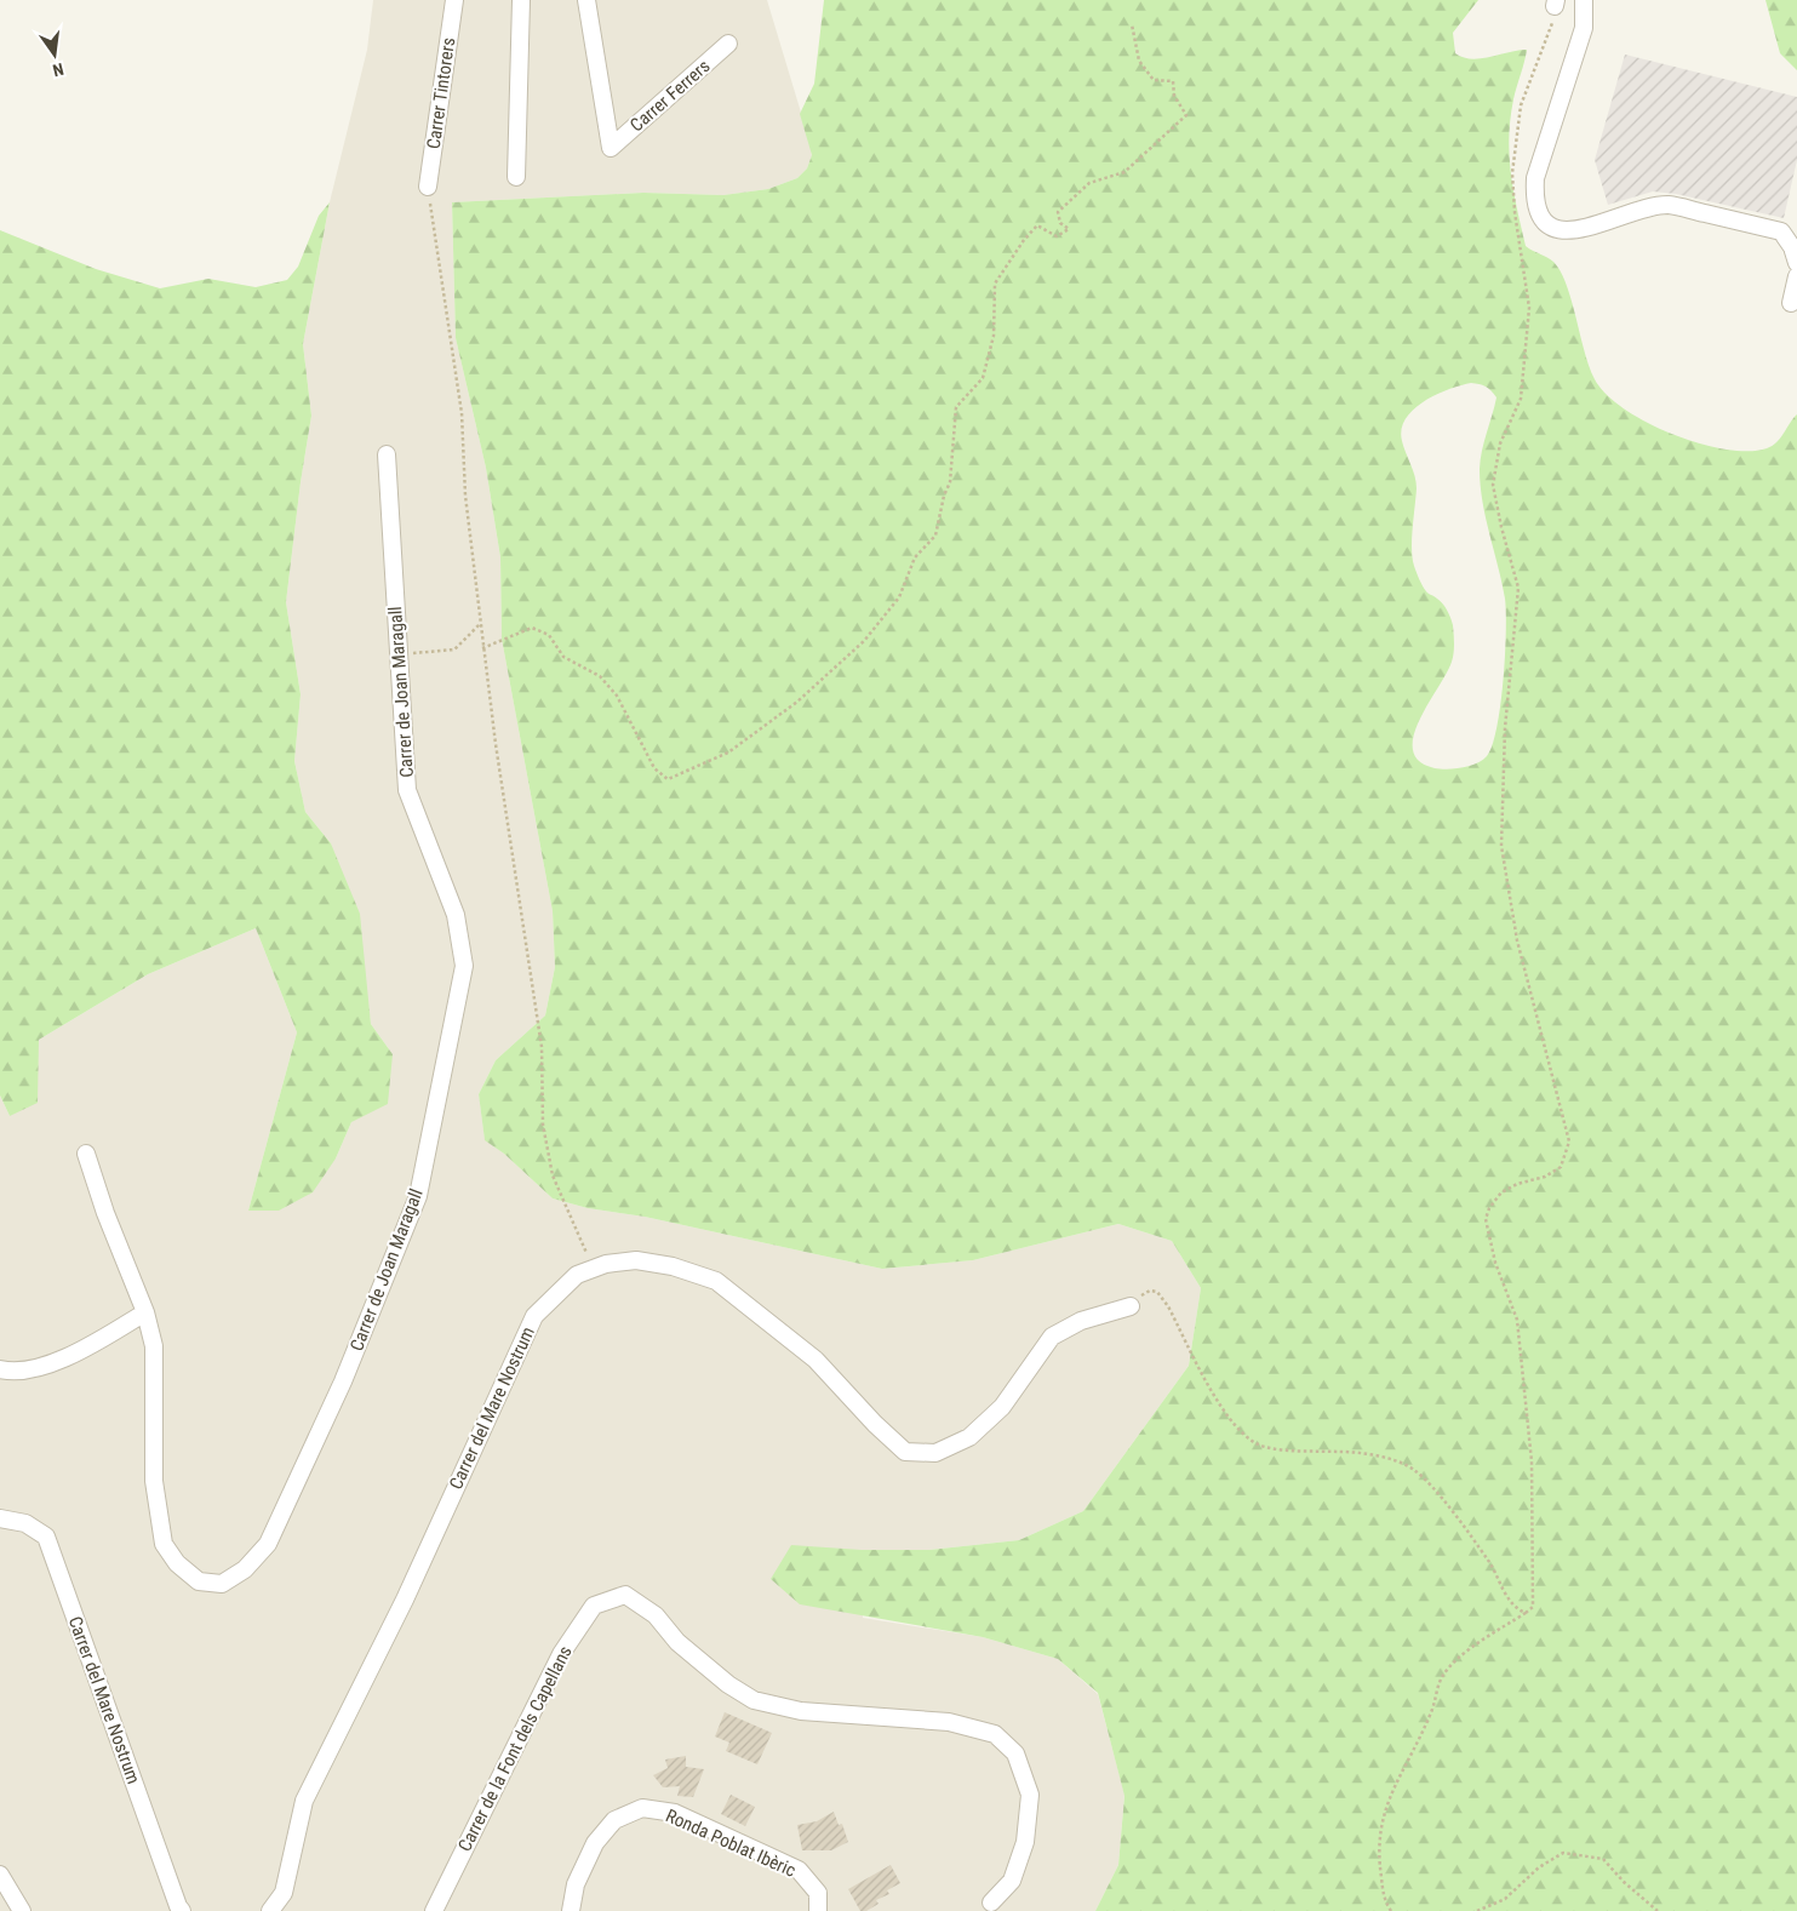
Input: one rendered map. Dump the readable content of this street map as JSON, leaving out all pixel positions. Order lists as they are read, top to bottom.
{
  "streets": {
    "street": [
      "Carrer Tintorers",
      "Carrer Ferrers",
      "Carrer de Joan Maragall",
      "Carrer del Mare Nostrum",
      "Carrer de la Font dels Capellans",
      "Ronda Poblat Ibèric"
    ]
  },
  "north": "bottom"
}
